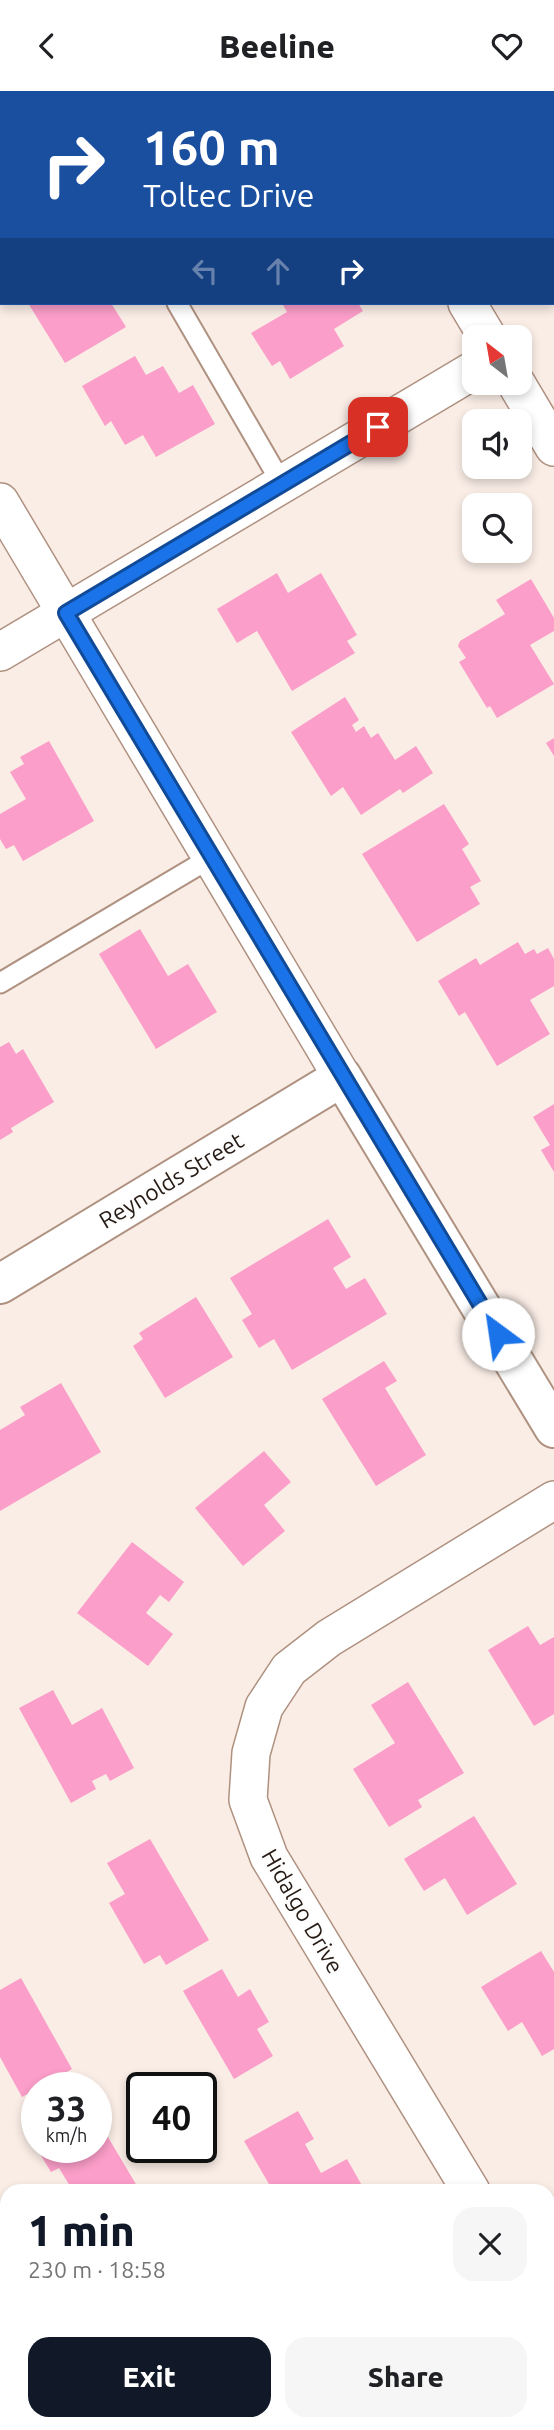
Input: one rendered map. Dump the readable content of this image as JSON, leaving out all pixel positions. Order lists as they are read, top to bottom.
{
  "streets": {
    "street": ["Reynolds Street", "Hidalgo Drive"]
  },
  "north": "top left",
  "page": {
    "header": "Beeline",
    "turn": ["160 m", "Toltec Drive"],
    "speed": "33 km/h",
    "limit": "40",
    "heading": ["1 min", "230 m · 18:58"],
    "buttons": ["Exit", "Share"]
  }
}
